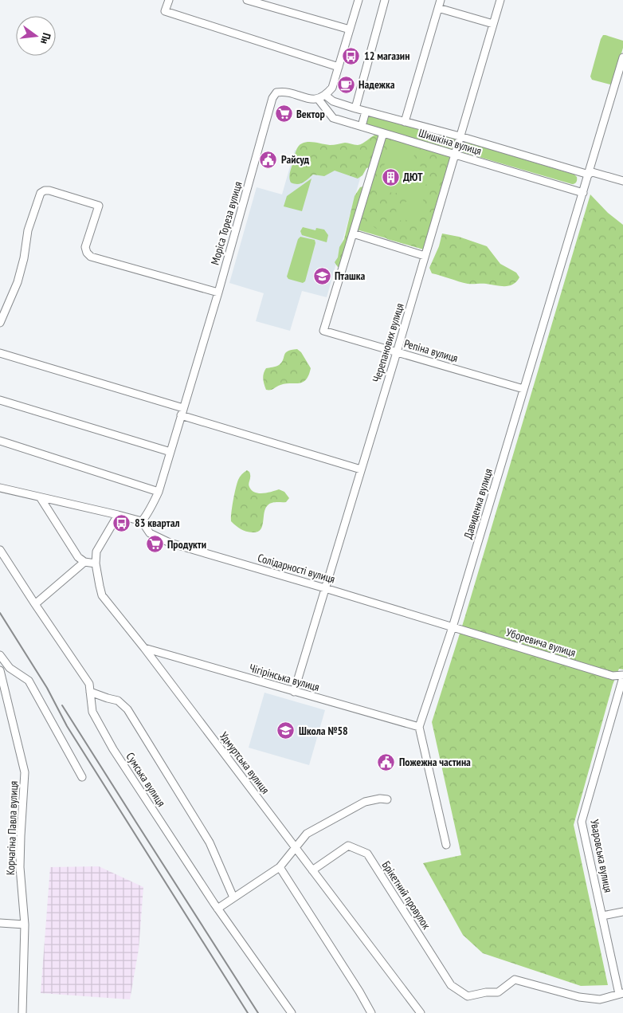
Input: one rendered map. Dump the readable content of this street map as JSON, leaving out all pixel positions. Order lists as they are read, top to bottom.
{
  "streets": {
    "street": [
      "Шишкiна вулиця",
      "Моріса Тореза вулиця",
      "Черепанових вулиця",
      "Репiна вулиця",
      "Давиденка вулиця",
      "Солідарності вулиця",
      "Уборевича вулиця",
      "Чiгiрiнська вулиця",
      "Удмуртська вулиця",
      "Сумська вулиця",
      "Корчагіна Павла вулиця",
      "Уваровська вулиця",
      "Брiкетний провулок"
    ]
  },
  "crossings": [
    ["Шишкiна вулиця", "Моріса Тореза вулиця"],
    ["Шишкiна вулиця", "Черепанових вулиця"],
    ["Шишкiна вулиця", "Репiна вулиця"],
    ["Шишкiна вулиця", "Давиденка вулиця"],
    ["Моріса Тореза вулиця", "Солідарності вулиця"],
    ["Черепанових вулиця", "Репiна вулиця"],
    ["Черепанових вулиця", "Солідарності вулиця"],
    ["Черепанових вулиця", "Чiгiрiнська вулиця"],
    ["Репiна вулиця", "Давиденка вулиця"],
    ["Давиденка вулиця", "Солідарності вулиця"],
    ["Давиденка вулиця", "Уборевича вулиця"],
    ["Давиденка вулиця", "Чiгiрiнська вулиця"],
    ["Солідарності вулиця", "Уборевича вулиця"],
    ["Уборевича вулиця", "Уваровська вулиця"],
    ["Чiгiрiнська вулиця", "Удмуртська вулиця"],
    ["Удмуртська вулиця", "Брiкетний провулок"],
    ["Уваровська вулиця", "Брiкетний провулок"]
  ],
  "places": {
    "bus stop": ["12 магазин", "83 квартал"],
    "cafe": ["Надежка"],
    "supermarket": ["Вектор", "Продукти"],
    "public building": ["Райсуд", "Пожежна частина"],
    "building": ["ДЮТ"],
    "school or university": ["Пташка", "Школа №58"]
  },
  "north": "right"
}
